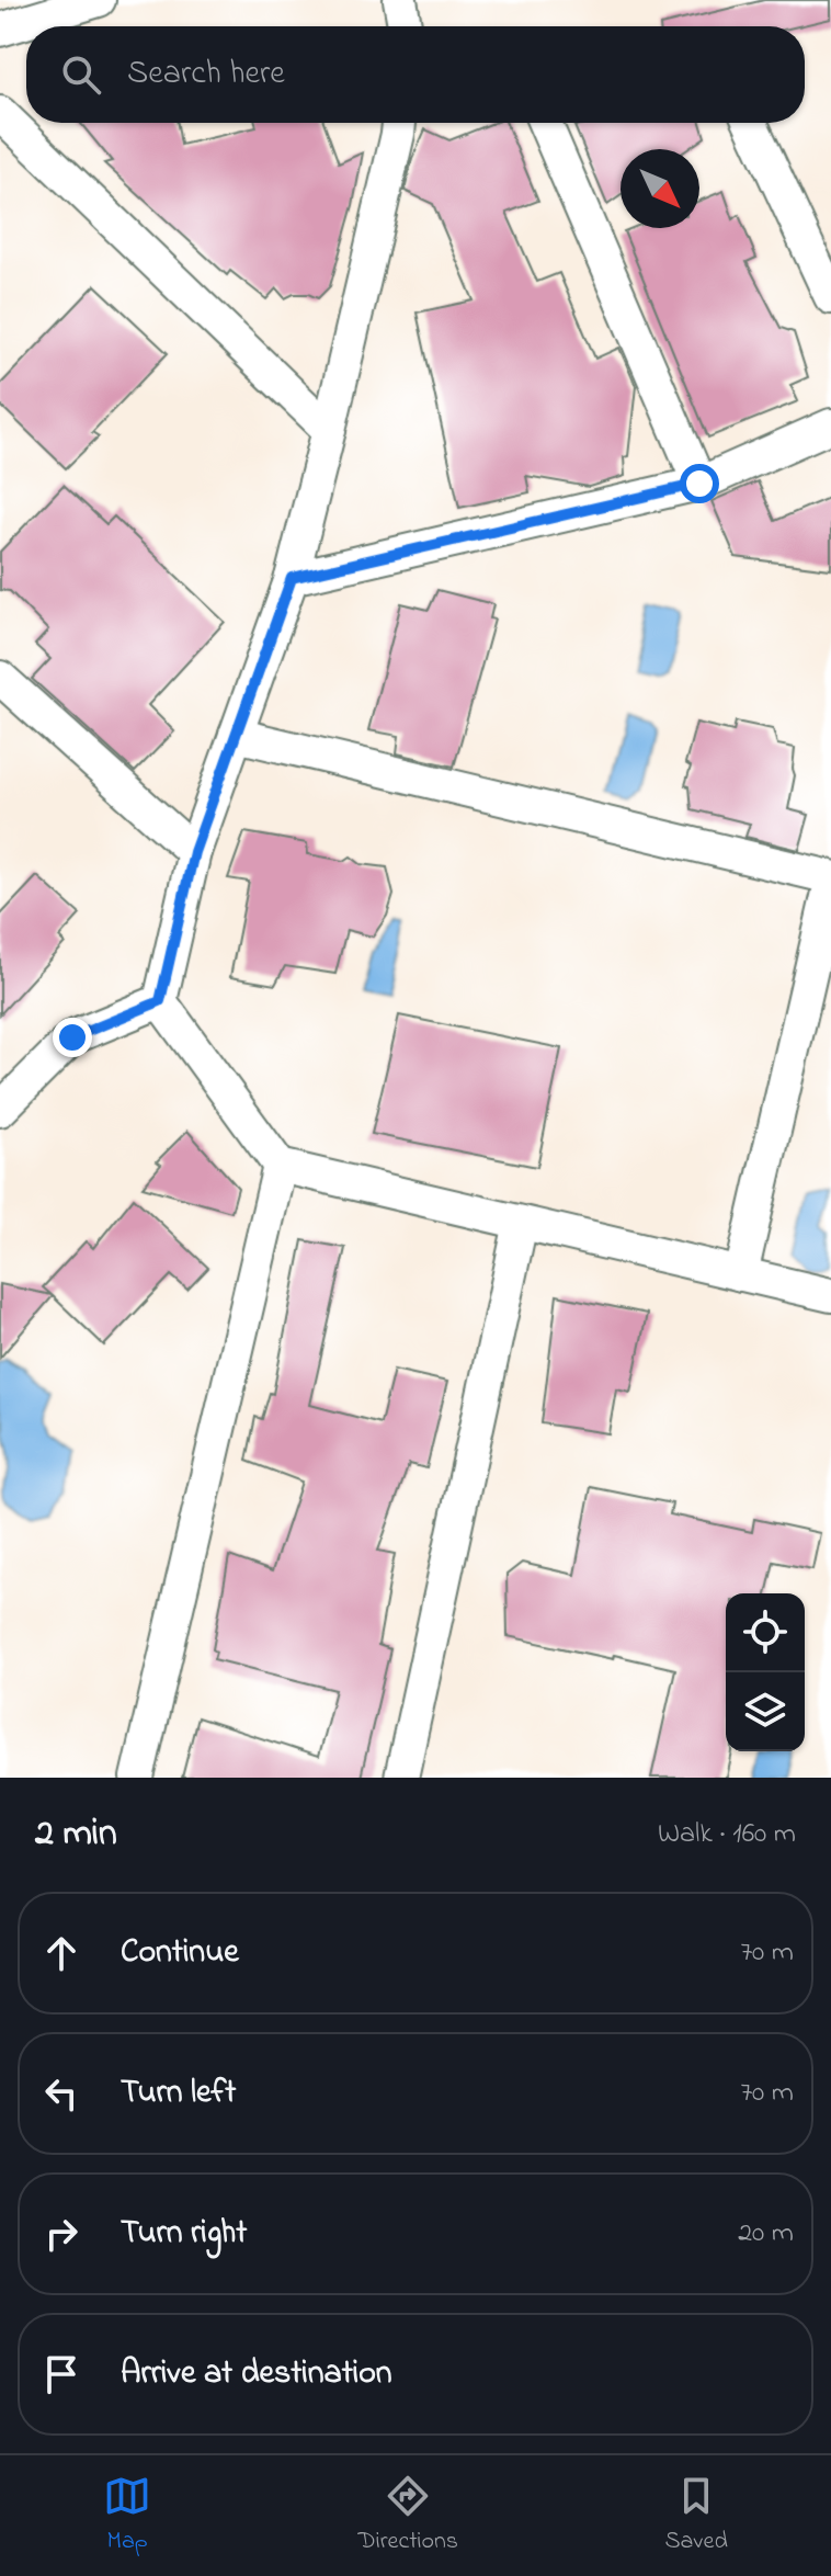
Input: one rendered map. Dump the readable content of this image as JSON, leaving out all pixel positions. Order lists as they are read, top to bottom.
{
  "north": "bottom right",
  "page": {
    "search": "Search here",
    "heading": ["2 min", "Walk · 160 m"],
    "list": [
      ["Continue", "70 m"],
      ["Turn left", "70 m"],
      ["Turn right", "20 m"],
      "Arrive at destination"
    ],
    "nav": ["Map", "Directions", "Saved"]
  }
}
